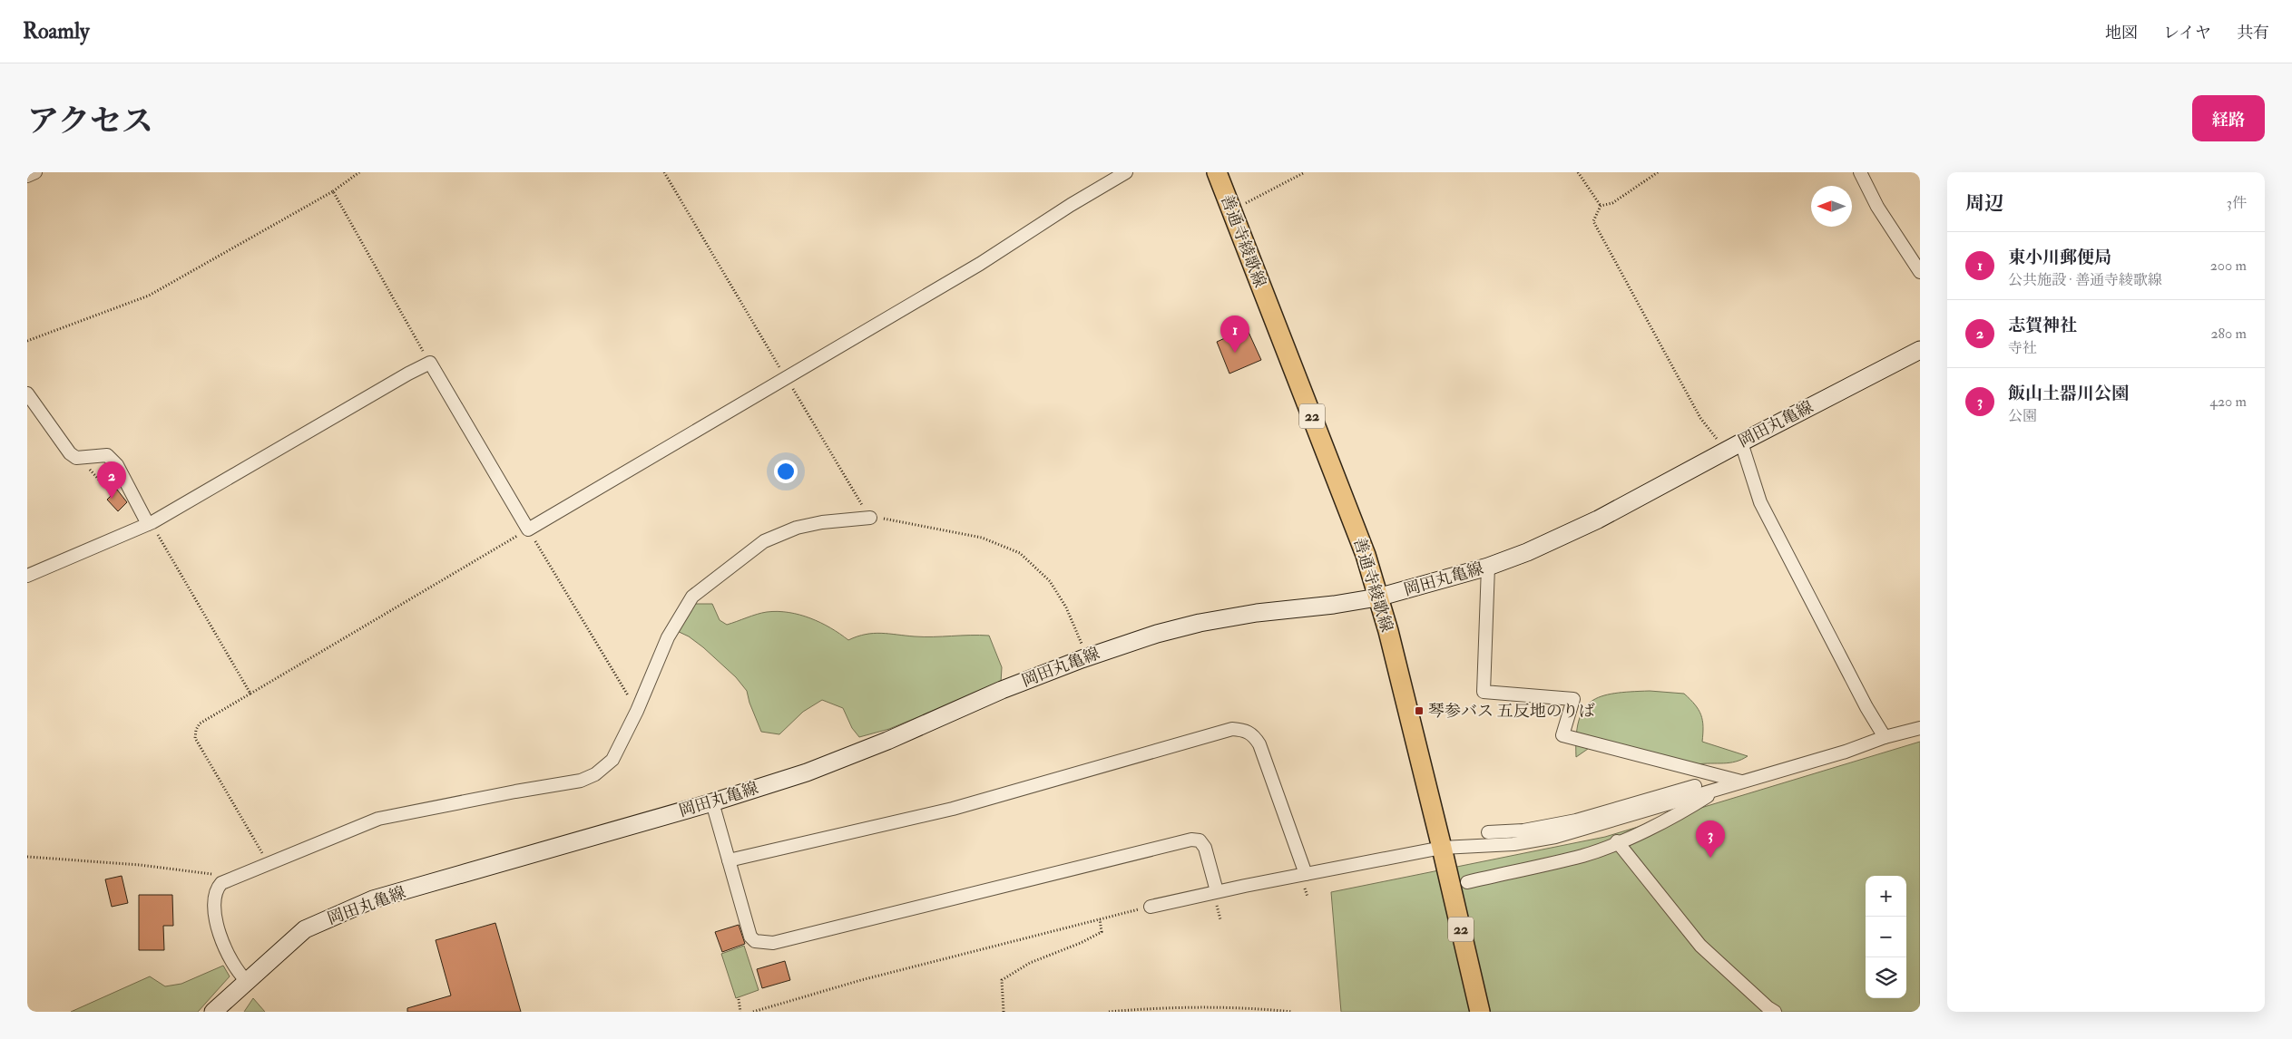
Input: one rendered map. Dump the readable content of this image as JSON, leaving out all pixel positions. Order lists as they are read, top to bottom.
{
  "streets": {
    "main road": ["善通寺綾歌線", "22", "岡田丸亀線"]
  },
  "crossings": [
    ["善通寺綾歌線", "岡田丸亀線"]
  ],
  "places": {
    "transit": ["琴参バス 五反地のりば"]
  },
  "north": "left",
  "page": {
    "header": "Roamly",
    "nav": ["地図", "レイヤ", "共有"],
    "title": "アクセス",
    "buttons": "経路",
    "heading": ["周辺", "3件"],
    "list": [
      {
        "mark": "1",
        "name": "東小川郵便局",
        "note": "公共施設 · 善通寺綾歌線",
        "value": "200 m"
      },
      {
        "mark": "2",
        "name": "志賀神社",
        "note": "寺社",
        "value": "280 m"
      },
      {
        "mark": "3",
        "name": "飯山土器川公園",
        "note": "公園",
        "value": "420 m"
      }
    ],
    "pins": ["1", "2", "3"],
    "map_buttons": ["+", "−"]
  }
}
